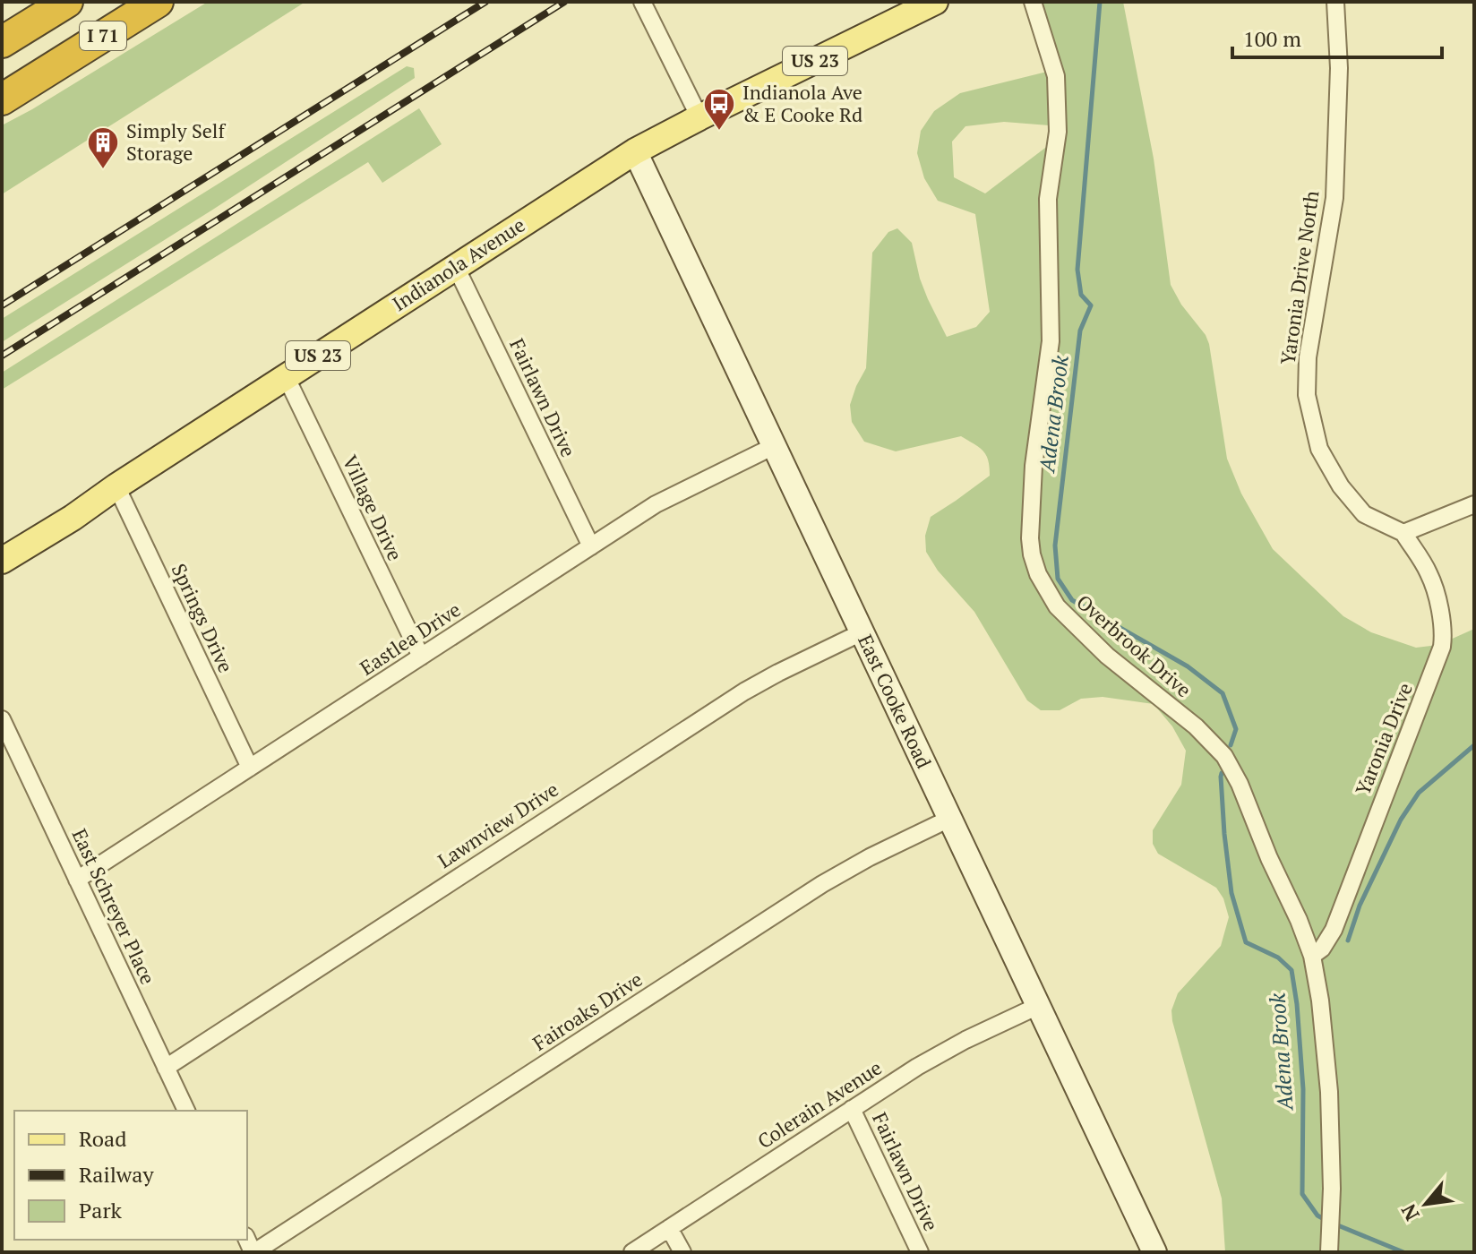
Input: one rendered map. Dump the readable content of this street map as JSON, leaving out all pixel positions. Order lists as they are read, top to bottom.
{
  "streets": {
    "highway": ["I 71"],
    "main road": ["US 23", "Indianola Avenue", "East Cooke Road"],
    "street": [
      "Yaronia Drive North",
      "Fairlawn Drive",
      "Village Drive",
      "Springs Drive",
      "Eastlea Drive",
      "Overbrook Drive",
      "Yaronia Drive",
      "Lawnview Drive",
      "East Schreyer Place",
      "Fairoaks Drive",
      "Colerain Avenue"
    ]
  },
  "crossings": [
    ["Indianola Avenue", "Fairlawn Drive"],
    ["Indianola Avenue", "Village Drive"],
    ["Indianola Avenue", "Springs Drive"],
    ["Indianola Avenue", "East Cooke Road"],
    ["Yaronia Drive North", "Yaronia Drive"],
    ["Fairlawn Drive", "Eastlea Drive"],
    ["Fairlawn Drive", "Colerain Avenue"],
    ["Village Drive", "Eastlea Drive"],
    ["Springs Drive", "Eastlea Drive"],
    ["Eastlea Drive", "East Cooke Road"],
    ["Eastlea Drive", "East Schreyer Place"],
    ["Overbrook Drive", "Yaronia Drive"],
    ["East Cooke Road", "Lawnview Drive"],
    ["East Cooke Road", "Fairoaks Drive"],
    ["East Cooke Road", "Colerain Avenue"],
    ["Lawnview Drive", "East Schreyer Place"]
  ],
  "water": ["Adena Brook"],
  "places": {
    "bus stop": ["Indianola Ave & E Cooke Rd"],
    "building": ["Simply Self Storage"]
  },
  "legend": ["Road", "Railway", "Park"],
  "scale_bar": "100 m",
  "north": "bottom left"
}
